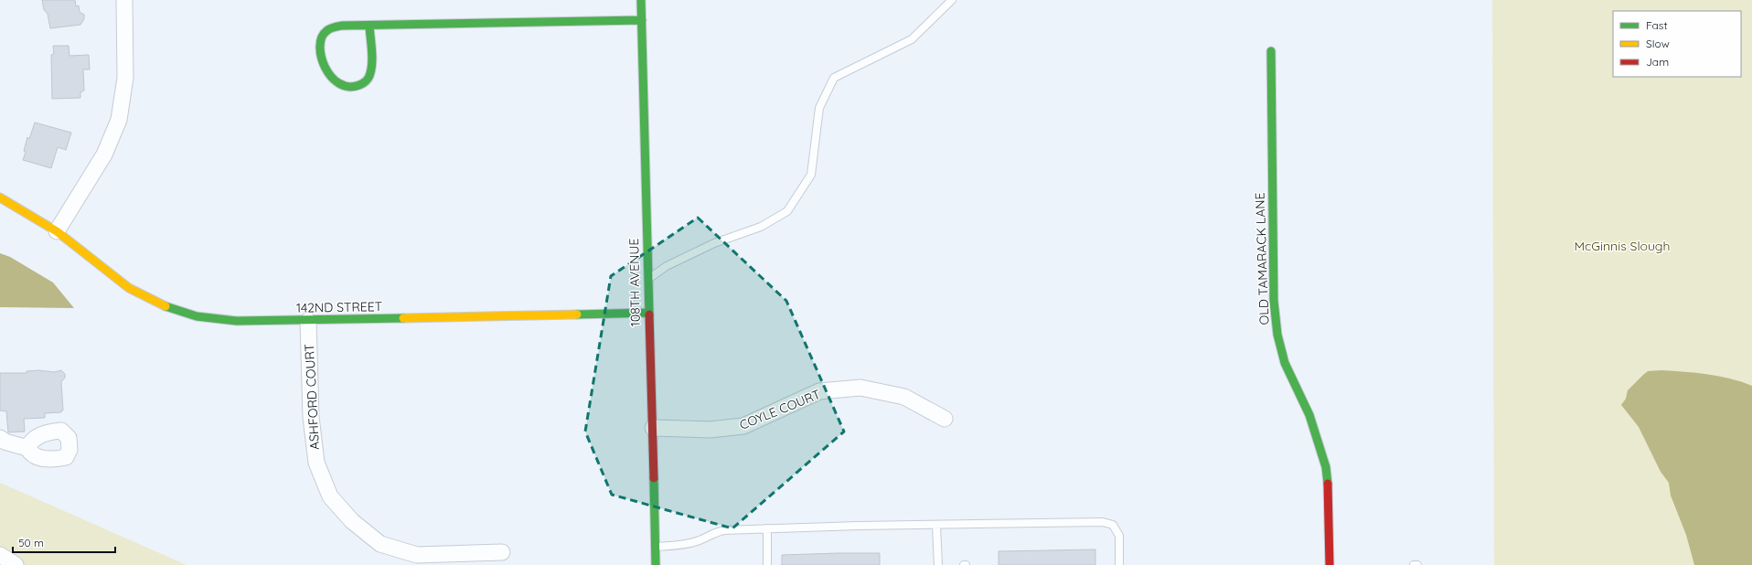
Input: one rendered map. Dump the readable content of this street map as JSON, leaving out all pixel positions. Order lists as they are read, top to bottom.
{
  "streets": {
    "street": [
      "OLD TAMARACK LANE",
      "108TH AVENUE",
      "142ND STREET",
      "ASHFORD COURT",
      "COYLE COURT"
    ]
  },
  "crossings": [
    ["108TH AVENUE", "142ND STREET"],
    ["108TH AVENUE", "COYLE COURT"],
    ["142ND STREET", "ASHFORD COURT"]
  ],
  "parks": ["McGinnis Slough"],
  "legend": ["Fast", "Slow", "Jam"],
  "scale_bar": "50 m"
}
